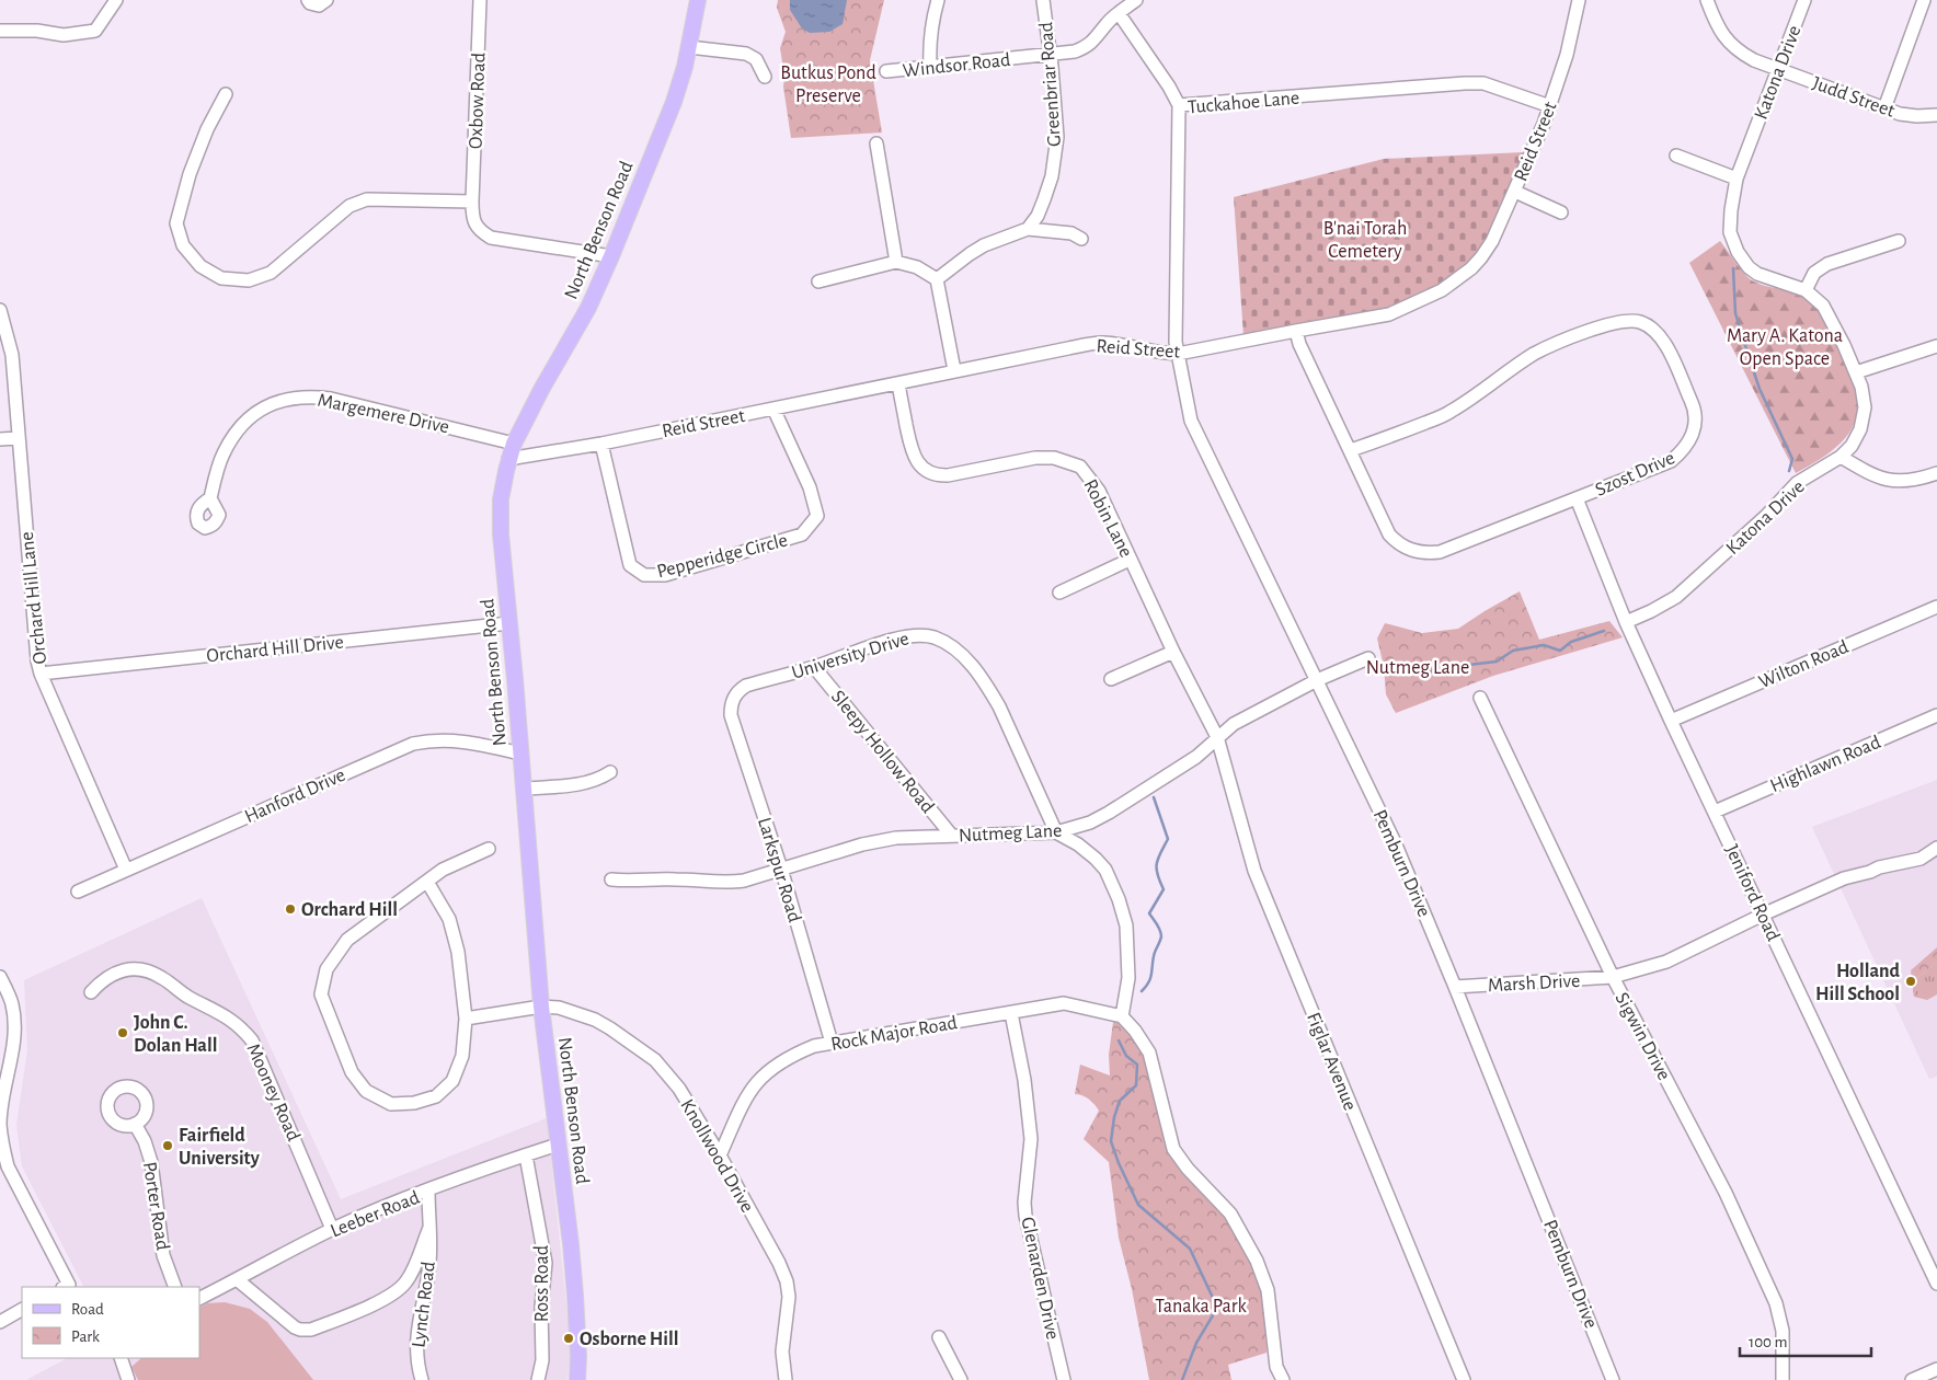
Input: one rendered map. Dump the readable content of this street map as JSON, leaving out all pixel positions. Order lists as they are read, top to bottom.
{
  "streets": {
    "main road": ["North Benson Road"],
    "street": [
      "Windsor Road",
      "Katona Drive",
      "Greenbriar Road",
      "Judd Street",
      "Oxbow Road",
      "Tuckahoe Lane",
      "Reid Street",
      "Margemere Drive",
      "Szost Drive",
      "Robin Lane",
      "Pepperidge Circle",
      "Orchard Hill Lane",
      "Orchard Hill Drive",
      "University Drive",
      "Wilton Road",
      "Sleepy Hollow Road",
      "Highlawn Road",
      "Hanford Drive",
      "Nutmeg Lane",
      "Pemburn Drive",
      "Larkspur Road",
      "Jeniford Road",
      "Marsh Drive",
      "Rock Major Road",
      "Sigwin Drive",
      "Figlar Avenue",
      "Mooney Road",
      "Knollwood Drive",
      "Porter Road",
      "Leeber Road",
      "Glenarden Drive",
      "Ross Road",
      "Lynch Road"
    ]
  },
  "crossings": [
    ["Windsor Road", "Greenbriar Road"],
    ["Katona Drive", "Judd Street"],
    ["Katona Drive", "Jeniford Road"],
    ["Oxbow Road", "North Benson Road"],
    ["Tuckahoe Lane", "Reid Street"],
    ["Tuckahoe Lane", "Pemburn Drive"],
    ["Reid Street", "North Benson Road"],
    ["Reid Street", "Szost Drive"],
    ["Reid Street", "Robin Lane"],
    ["Reid Street", "Pepperidge Circle"],
    ["Reid Street", "Pemburn Drive"],
    ["North Benson Road", "Margemere Drive"],
    ["North Benson Road", "Orchard Hill Drive"],
    ["North Benson Road", "Hanford Drive"],
    ["North Benson Road", "Knollwood Drive"],
    ["North Benson Road", "Leeber Road"],
    ["Szost Drive", "Jeniford Road"],
    ["Robin Lane", "Nutmeg Lane"],
    ["Robin Lane", "Figlar Avenue"],
    ["Orchard Hill Lane", "Orchard Hill Drive"],
    ["Orchard Hill Lane", "Hanford Drive"],
    ["University Drive", "Sleepy Hollow Road"],
    ["University Drive", "Nutmeg Lane"],
    ["University Drive", "Larkspur Road"],
    ["Wilton Road", "Jeniford Road"],
    ["Sleepy Hollow Road", "Nutmeg Lane"],
    ["Highlawn Road", "Jeniford Road"],
    ["Nutmeg Lane", "Pemburn Drive"],
    ["Nutmeg Lane", "Larkspur Road"],
    ["Nutmeg Lane", "Figlar Avenue"],
    ["Pemburn Drive", "Marsh Drive"],
    ["Larkspur Road", "Rock Major Road"],
    ["Jeniford Road", "Marsh Drive"],
    ["Marsh Drive", "Sigwin Drive"],
    ["Rock Major Road", "Knollwood Drive"],
    ["Rock Major Road", "Glenarden Drive"],
    ["Mooney Road", "Leeber Road"],
    ["Leeber Road", "Ross Road"],
    ["Leeber Road", "Lynch Road"]
  ],
  "parks": [
    "Butkus Pond Preserve",
    "B'nai Torah Cemetery",
    "Mary A. Katona Open Space",
    "Nutmeg Lane",
    "Tanaka Park"
  ],
  "places": [
    "Orchard Hill",
    "Holland Hill School",
    "John C. Dolan Hall",
    "Fairfield University",
    "Osborne Hill"
  ],
  "legend": ["Road", "Park"],
  "scale_bar": "100 m"
}
